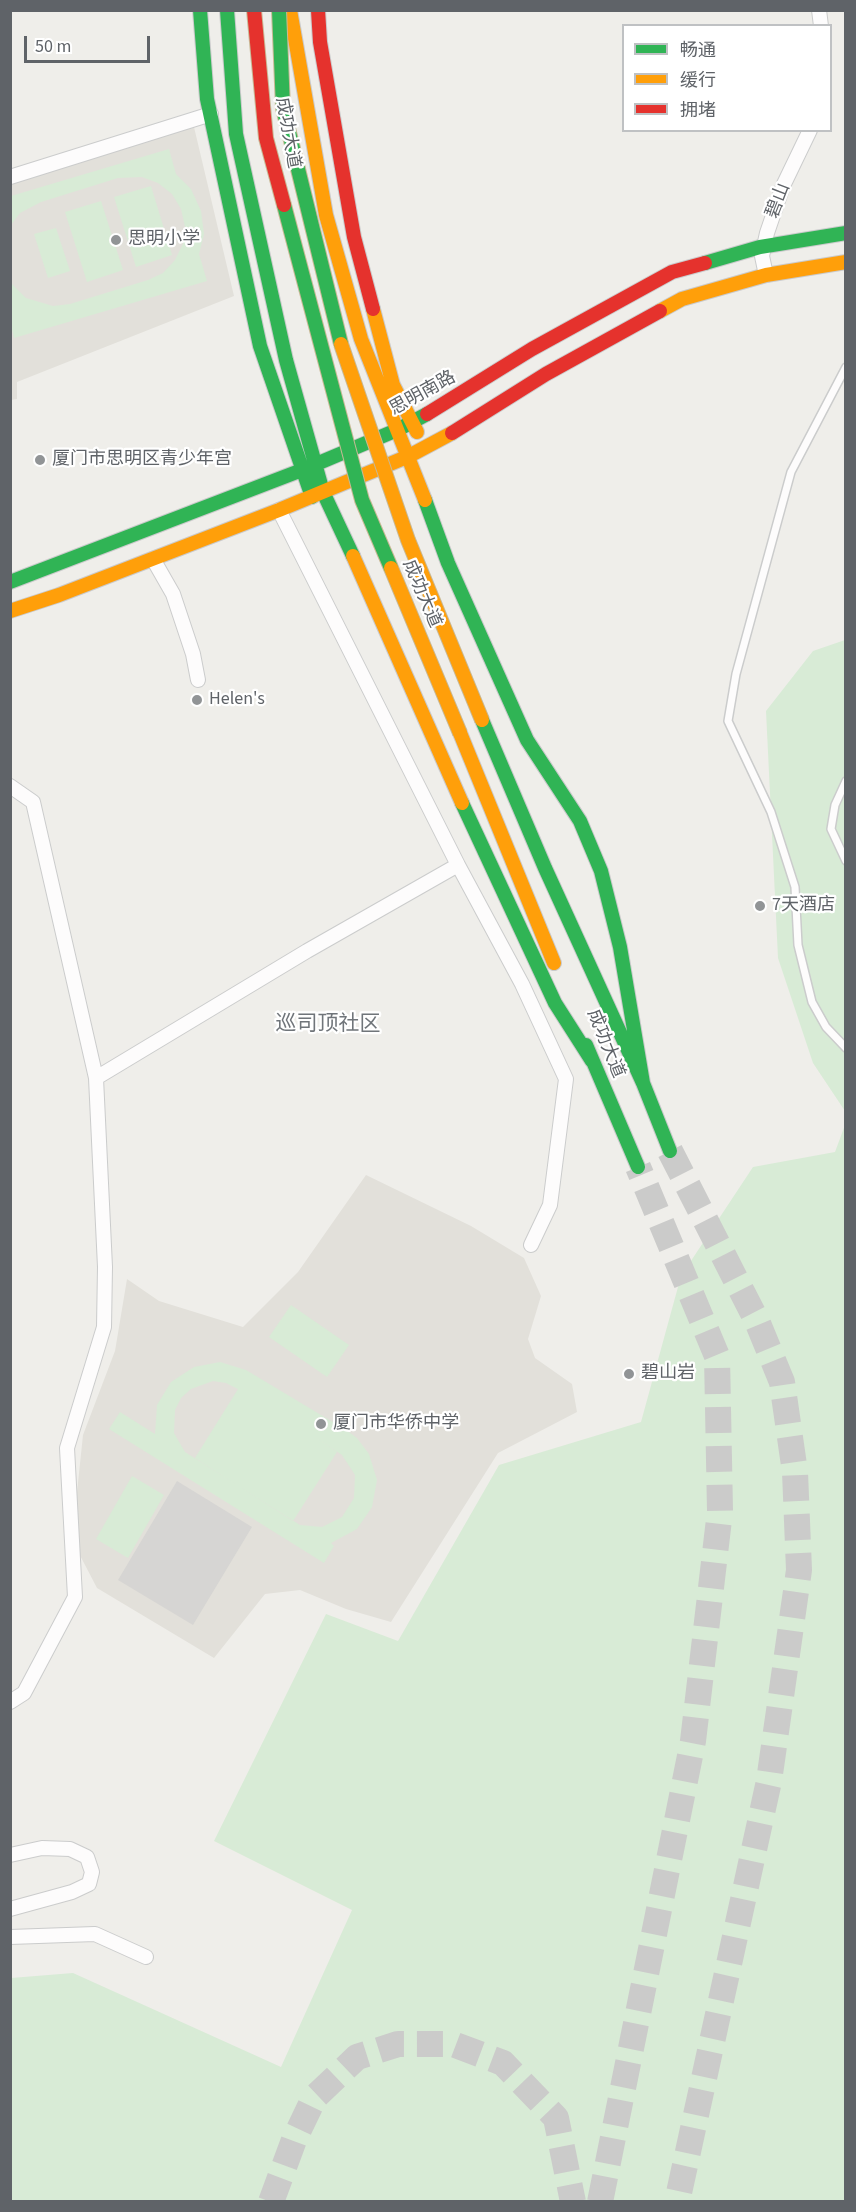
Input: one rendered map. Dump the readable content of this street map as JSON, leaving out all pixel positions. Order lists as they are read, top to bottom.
{
  "streets": {
    "main road": ["成功大道", "思明南路"],
    "street": ["碧山"]
  },
  "crossings": [
    ["碧山", "思明南路"]
  ],
  "districts": ["巡司顶社区"],
  "places": [
    "思明小学",
    "厦门市思明区青少年宫",
    "Helen's",
    "7天酒店",
    "碧山岩",
    "厦门市华侨中学"
  ],
  "legend": ["畅通", "缓行", "拥堵"],
  "scale_bar": "50 m"
}
